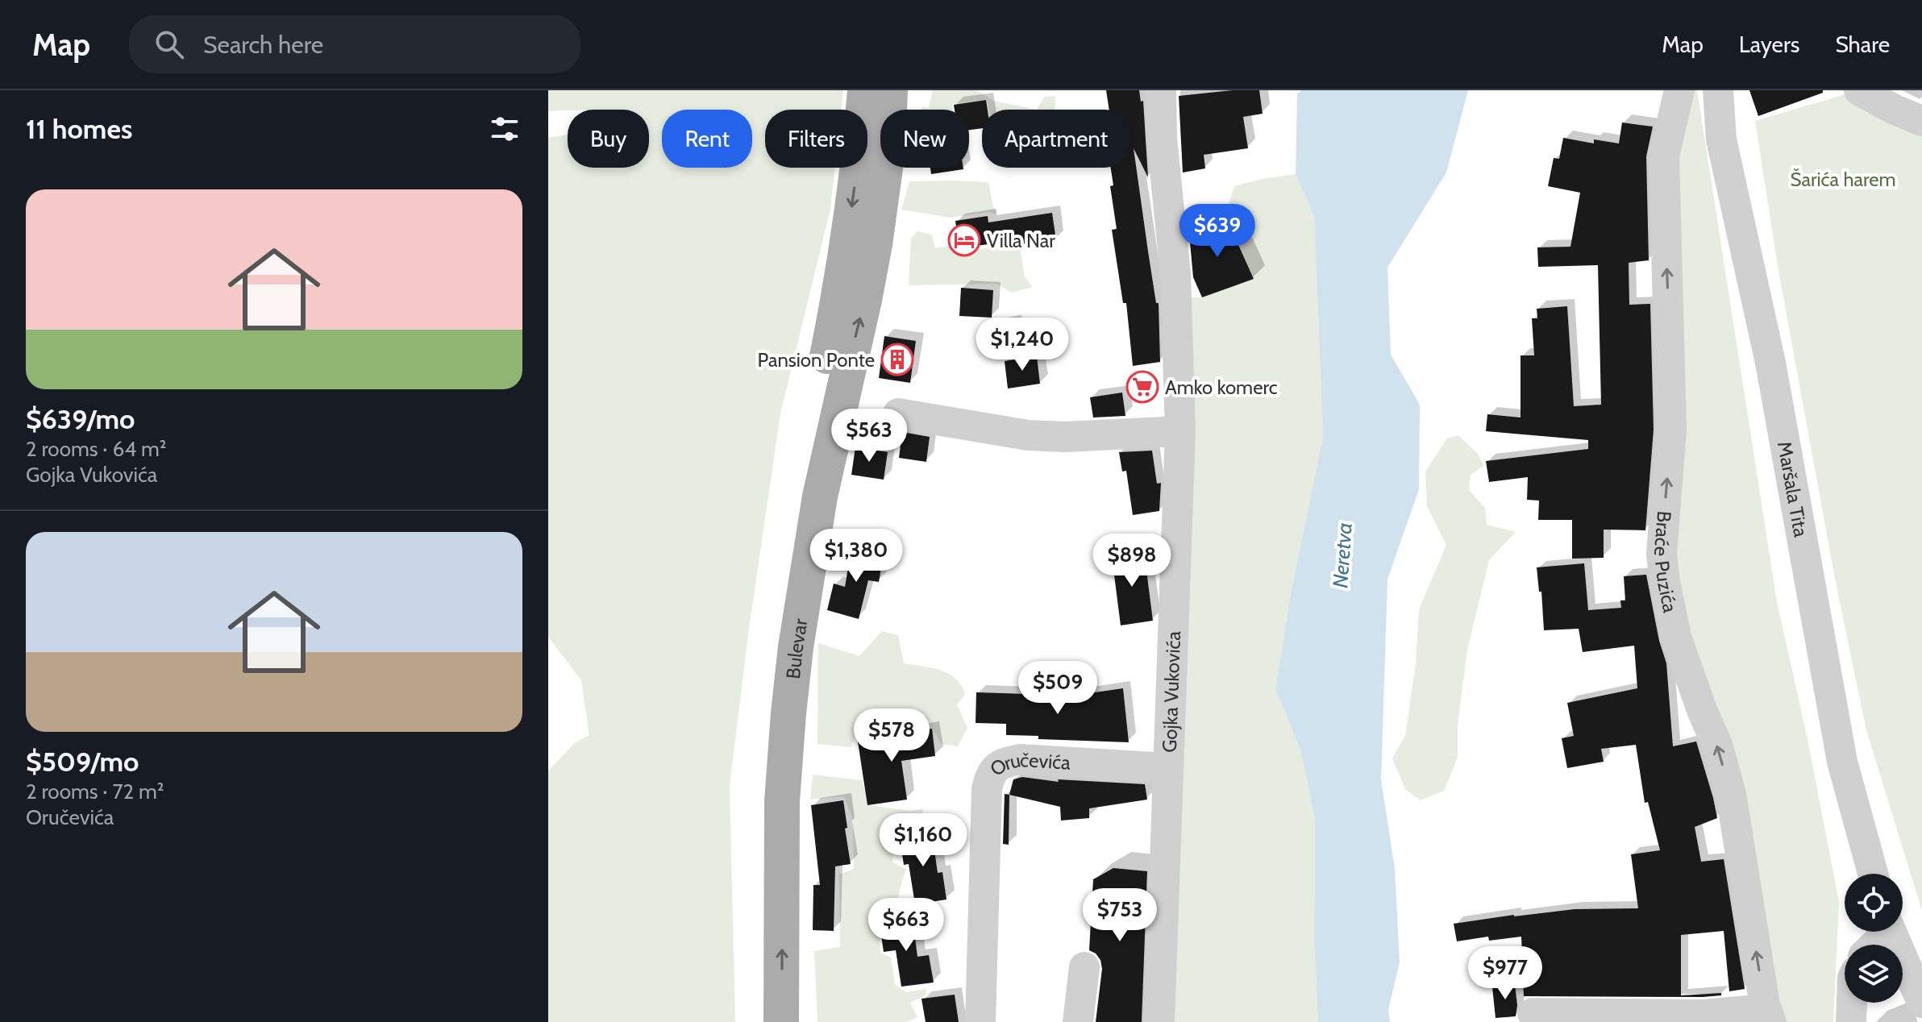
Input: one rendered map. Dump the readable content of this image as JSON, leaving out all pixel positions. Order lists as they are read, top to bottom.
{
  "streets": {
    "main road": ["Bulevar"],
    "street": [
      "Maršala Tita",
      "Braće Puzića",
      "Gojka Vukovića",
      "Oručevića"
    ]
  },
  "crossings": [
    ["Gojka Vukovića", "Oručevića"]
  ],
  "one_way": ["Braće Puzića"],
  "water": ["Neretva"],
  "parks": ["Šarića harem"],
  "places": {
    "hotel": ["Villa Nar"],
    "building": ["Pansion Ponte"],
    "supermarket": ["Amko komerc"]
  },
  "page": {
    "header": "Map",
    "search": "Search here",
    "nav": ["Map", "Layers", "Share"],
    "heading": "11 homes",
    "chip": [
      "Buy",
      "Rent",
      "Filters",
      "New",
      "Apartment"
    ],
    "list": [
      {
        "name": "$639/mo",
        "note": "2 rooms · 64 m² · Gojka Vukovića"
      },
      {
        "name": "$509/mo",
        "note": "2 rooms · 72 m² · Oručevića"
      }
    ],
    "price": [
      "$639",
      "$1,240",
      "$563",
      "$1,380",
      "$898",
      "$509",
      "$578",
      "$1,160",
      "$753",
      "$663",
      "$977"
    ]
  }
}
